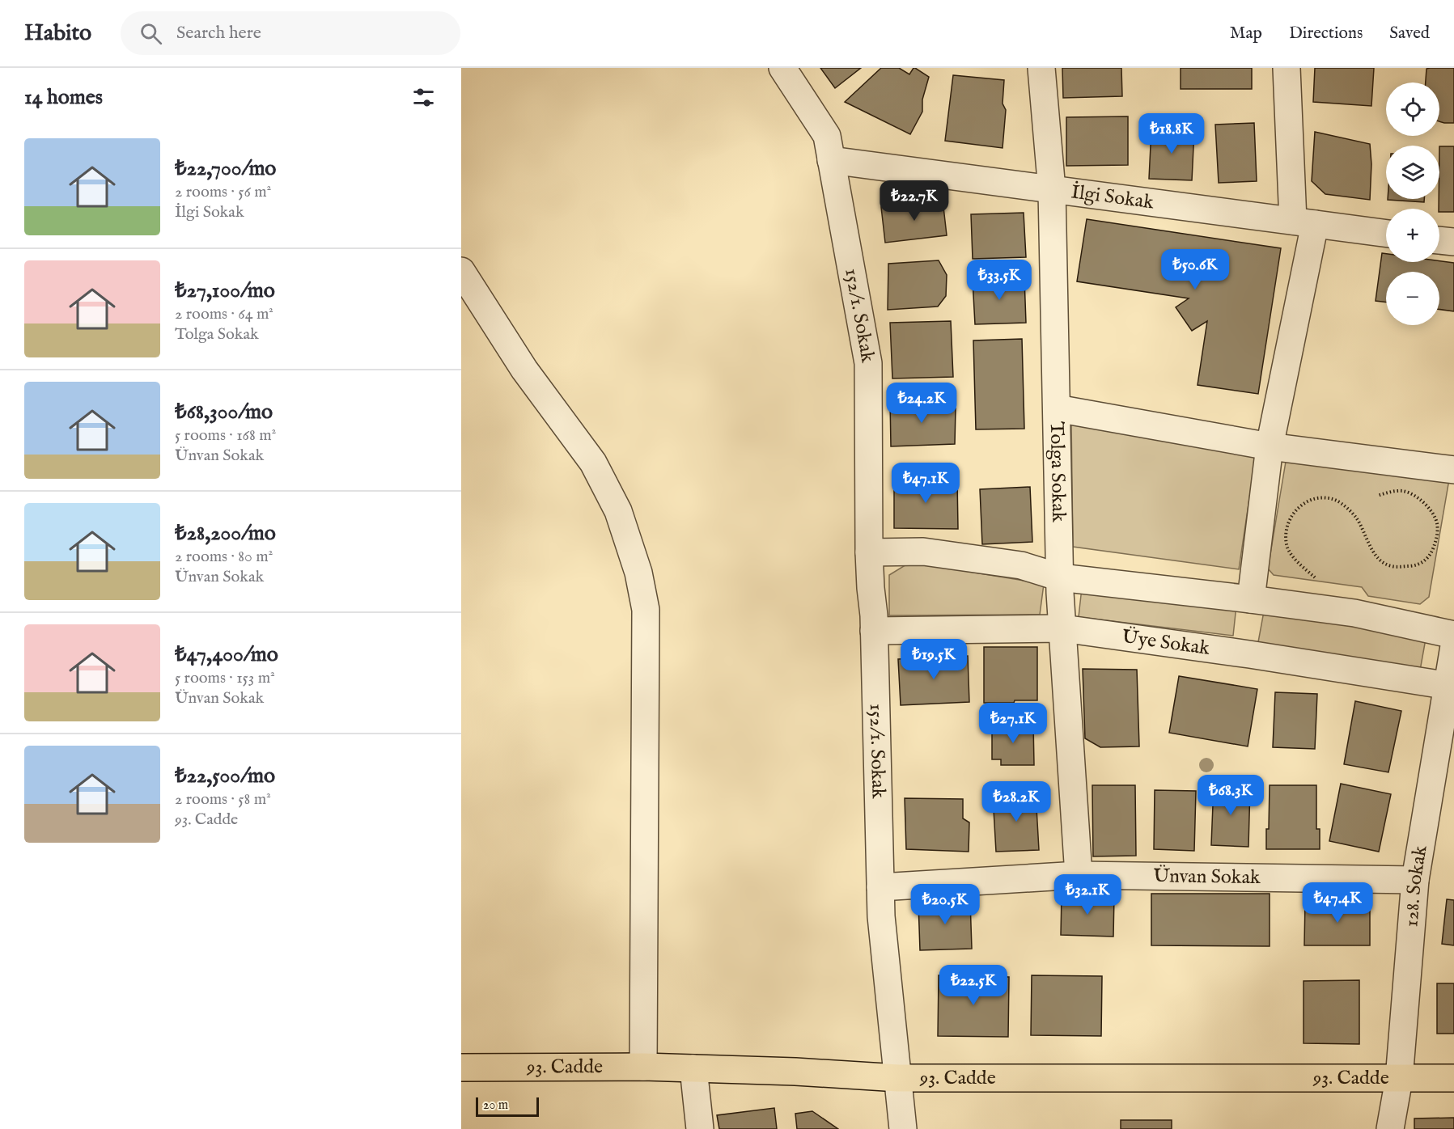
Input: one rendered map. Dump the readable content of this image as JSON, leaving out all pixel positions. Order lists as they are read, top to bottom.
{
  "streets": {
    "main road": ["93. Cadde"],
    "street": [
      "İlgi Sokak",
      "152/1. Sokak",
      "Tolga Sokak",
      "Üye Sokak",
      "Ünvan Sokak",
      "128. Sokak"
    ]
  },
  "crossings": [
    ["İlgi Sokak", "152/1. Sokak"],
    ["İlgi Sokak", "Tolga Sokak"],
    ["152/1. Sokak", "Üye Sokak"],
    ["152/1. Sokak", "Ünvan Sokak"],
    ["152/1. Sokak", "93. Cadde"],
    ["Tolga Sokak", "Üye Sokak"],
    ["Tolga Sokak", "Ünvan Sokak"],
    ["Üye Sokak", "128. Sokak"],
    ["Ünvan Sokak", "128. Sokak"],
    ["128. Sokak", "93. Cadde"]
  ],
  "scale_bar": "20 m",
  "page": {
    "header": "Habito",
    "search": "Search here",
    "nav": ["Map", "Directions", "Saved"],
    "heading": "14 homes",
    "map_buttons": ["+", "−"],
    "price": [
      "₺18.8K",
      "₺22.7K",
      "₺50.6K",
      "₺33.5K",
      "₺24.2K",
      "₺47.1K",
      "₺19.5K",
      "₺27.1K",
      "₺68.3K",
      "₺28.2K",
      "₺32.1K",
      "₺47.4K",
      "₺20.5K",
      "₺22.5K"
    ],
    "list": [
      {
        "name": "₺22,700/mo",
        "note": "2 rooms · 56 m² · İlgi Sokak"
      },
      {
        "name": "₺27,100/mo",
        "note": "2 rooms · 64 m² · Tolga Sokak"
      },
      {
        "name": "₺68,300/mo",
        "note": "5 rooms · 168 m² · Ünvan Sokak"
      },
      {
        "name": "₺28,200/mo",
        "note": "2 rooms · 80 m² · Ünvan Sokak"
      },
      {
        "name": "₺47,400/mo",
        "note": "5 rooms · 153 m² · Ünvan Sokak"
      },
      {
        "name": "₺22,500/mo",
        "note": "2 rooms · 58 m² · 93. Cadde"
      }
    ],
    "scale": "20 m"
  }
}
